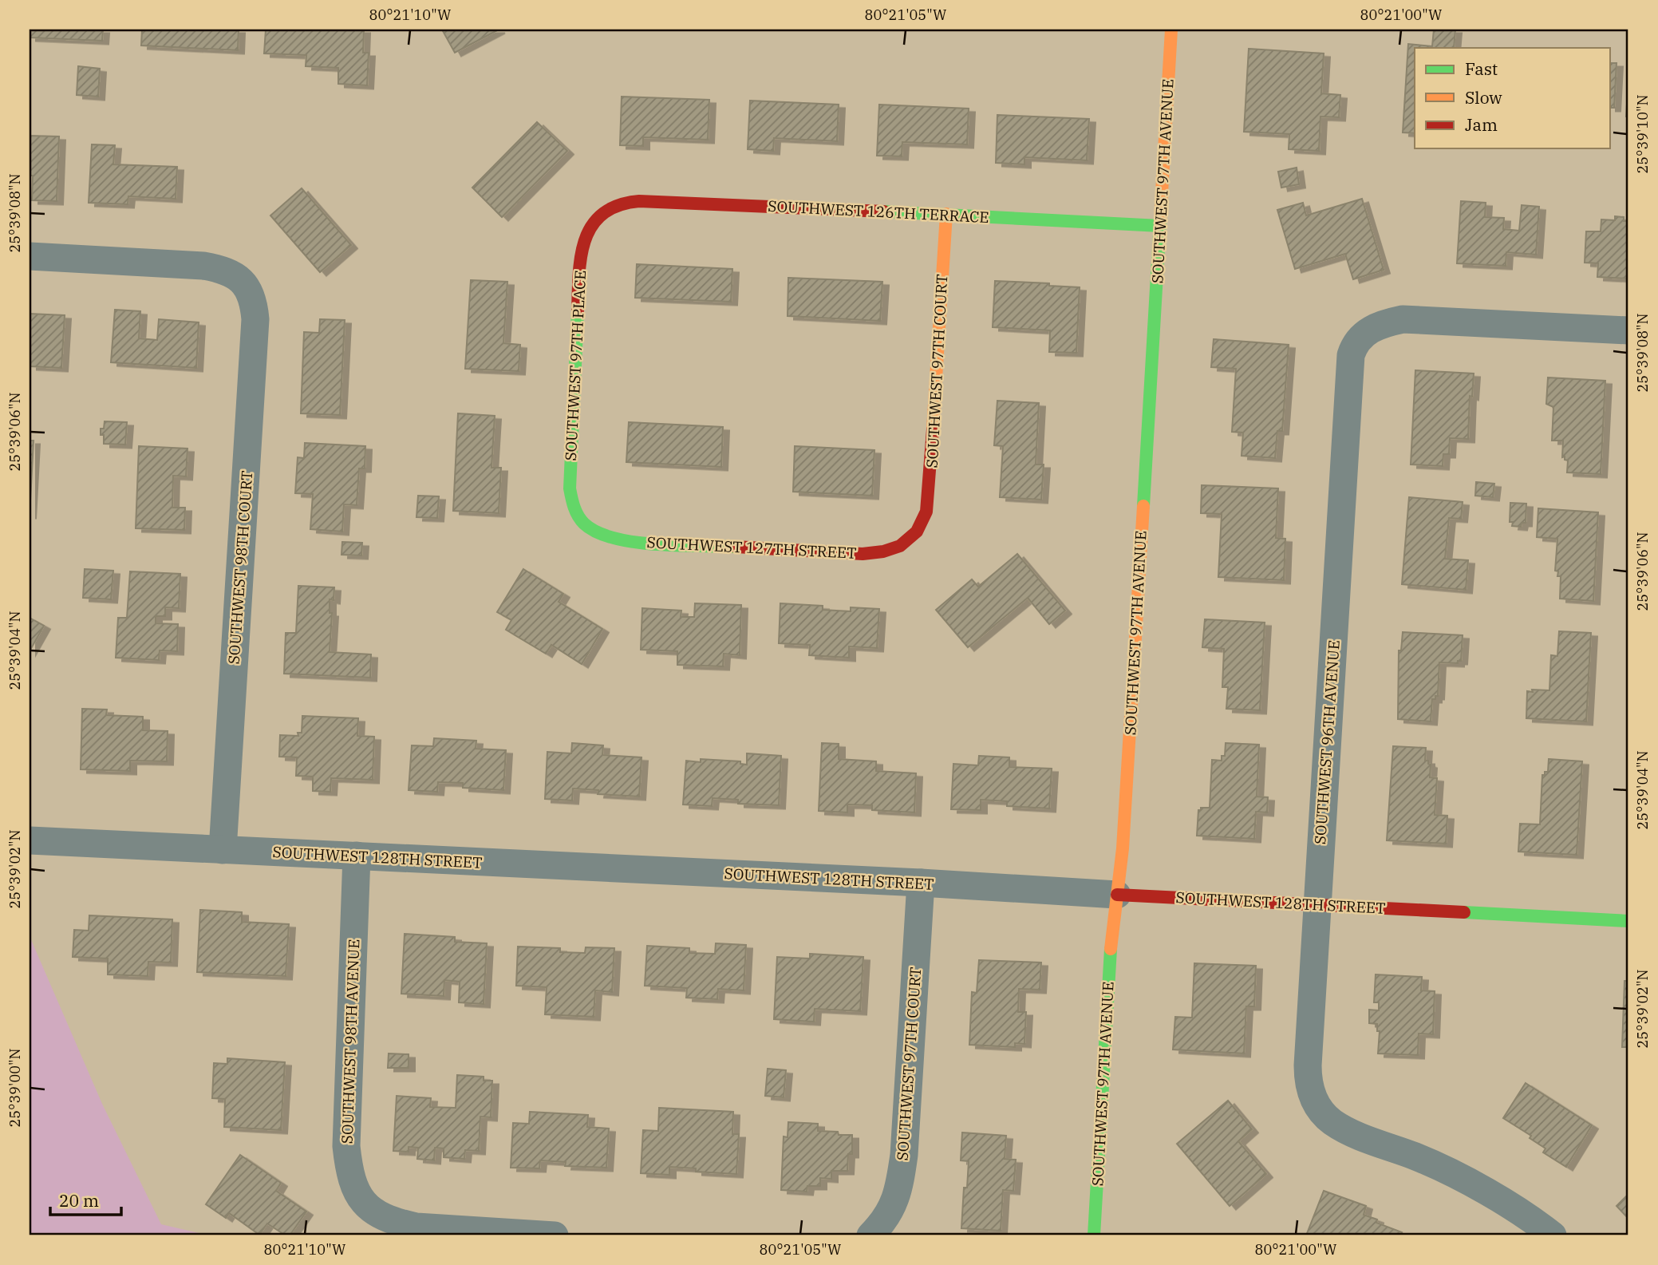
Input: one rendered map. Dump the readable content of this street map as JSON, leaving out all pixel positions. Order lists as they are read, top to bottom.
{
  "streets": {
    "street": [
      "SOUTHWEST 97TH AVENUE",
      "SOUTHWEST 126TH TERRACE",
      "SOUTHWEST 97TH PLACE",
      "SOUTHWEST 97TH COURT",
      "SOUTHWEST 127TH STREET",
      "SOUTHWEST 98TH COURT",
      "SOUTHWEST 96TH AVENUE",
      "SOUTHWEST 128TH STREET",
      "SOUTHWEST 98TH AVENUE"
    ]
  },
  "crossings": [
    ["SOUTHWEST 97TH AVENUE", "SOUTHWEST 126TH TERRACE"],
    ["SOUTHWEST 97TH AVENUE", "SOUTHWEST 128TH STREET"],
    ["SOUTHWEST 126TH TERRACE", "SOUTHWEST 97TH PLACE"],
    ["SOUTHWEST 126TH TERRACE", "SOUTHWEST 97TH COURT"],
    ["SOUTHWEST 97TH PLACE", "SOUTHWEST 127TH STREET"],
    ["SOUTHWEST 97TH COURT", "SOUTHWEST 127TH STREET"],
    ["SOUTHWEST 97TH COURT", "SOUTHWEST 128TH STREET"],
    ["SOUTHWEST 98TH COURT", "SOUTHWEST 128TH STREET"],
    ["SOUTHWEST 96TH AVENUE", "SOUTHWEST 128TH STREET"],
    ["SOUTHWEST 128TH STREET", "SOUTHWEST 98TH AVENUE"]
  ],
  "legend": ["Fast", "Slow", "Jam"],
  "scale_bar": "20 m",
  "coordinates": [
    "80°21'10\"W",
    "80°21'05\"W",
    "80°21'00\"W",
    "25°39'10\"N",
    "25°39'08\"N",
    "25°39'06\"N",
    "25°39'04\"N",
    "25°39'02\"N",
    "25°39'00\"N"
  ]
}
